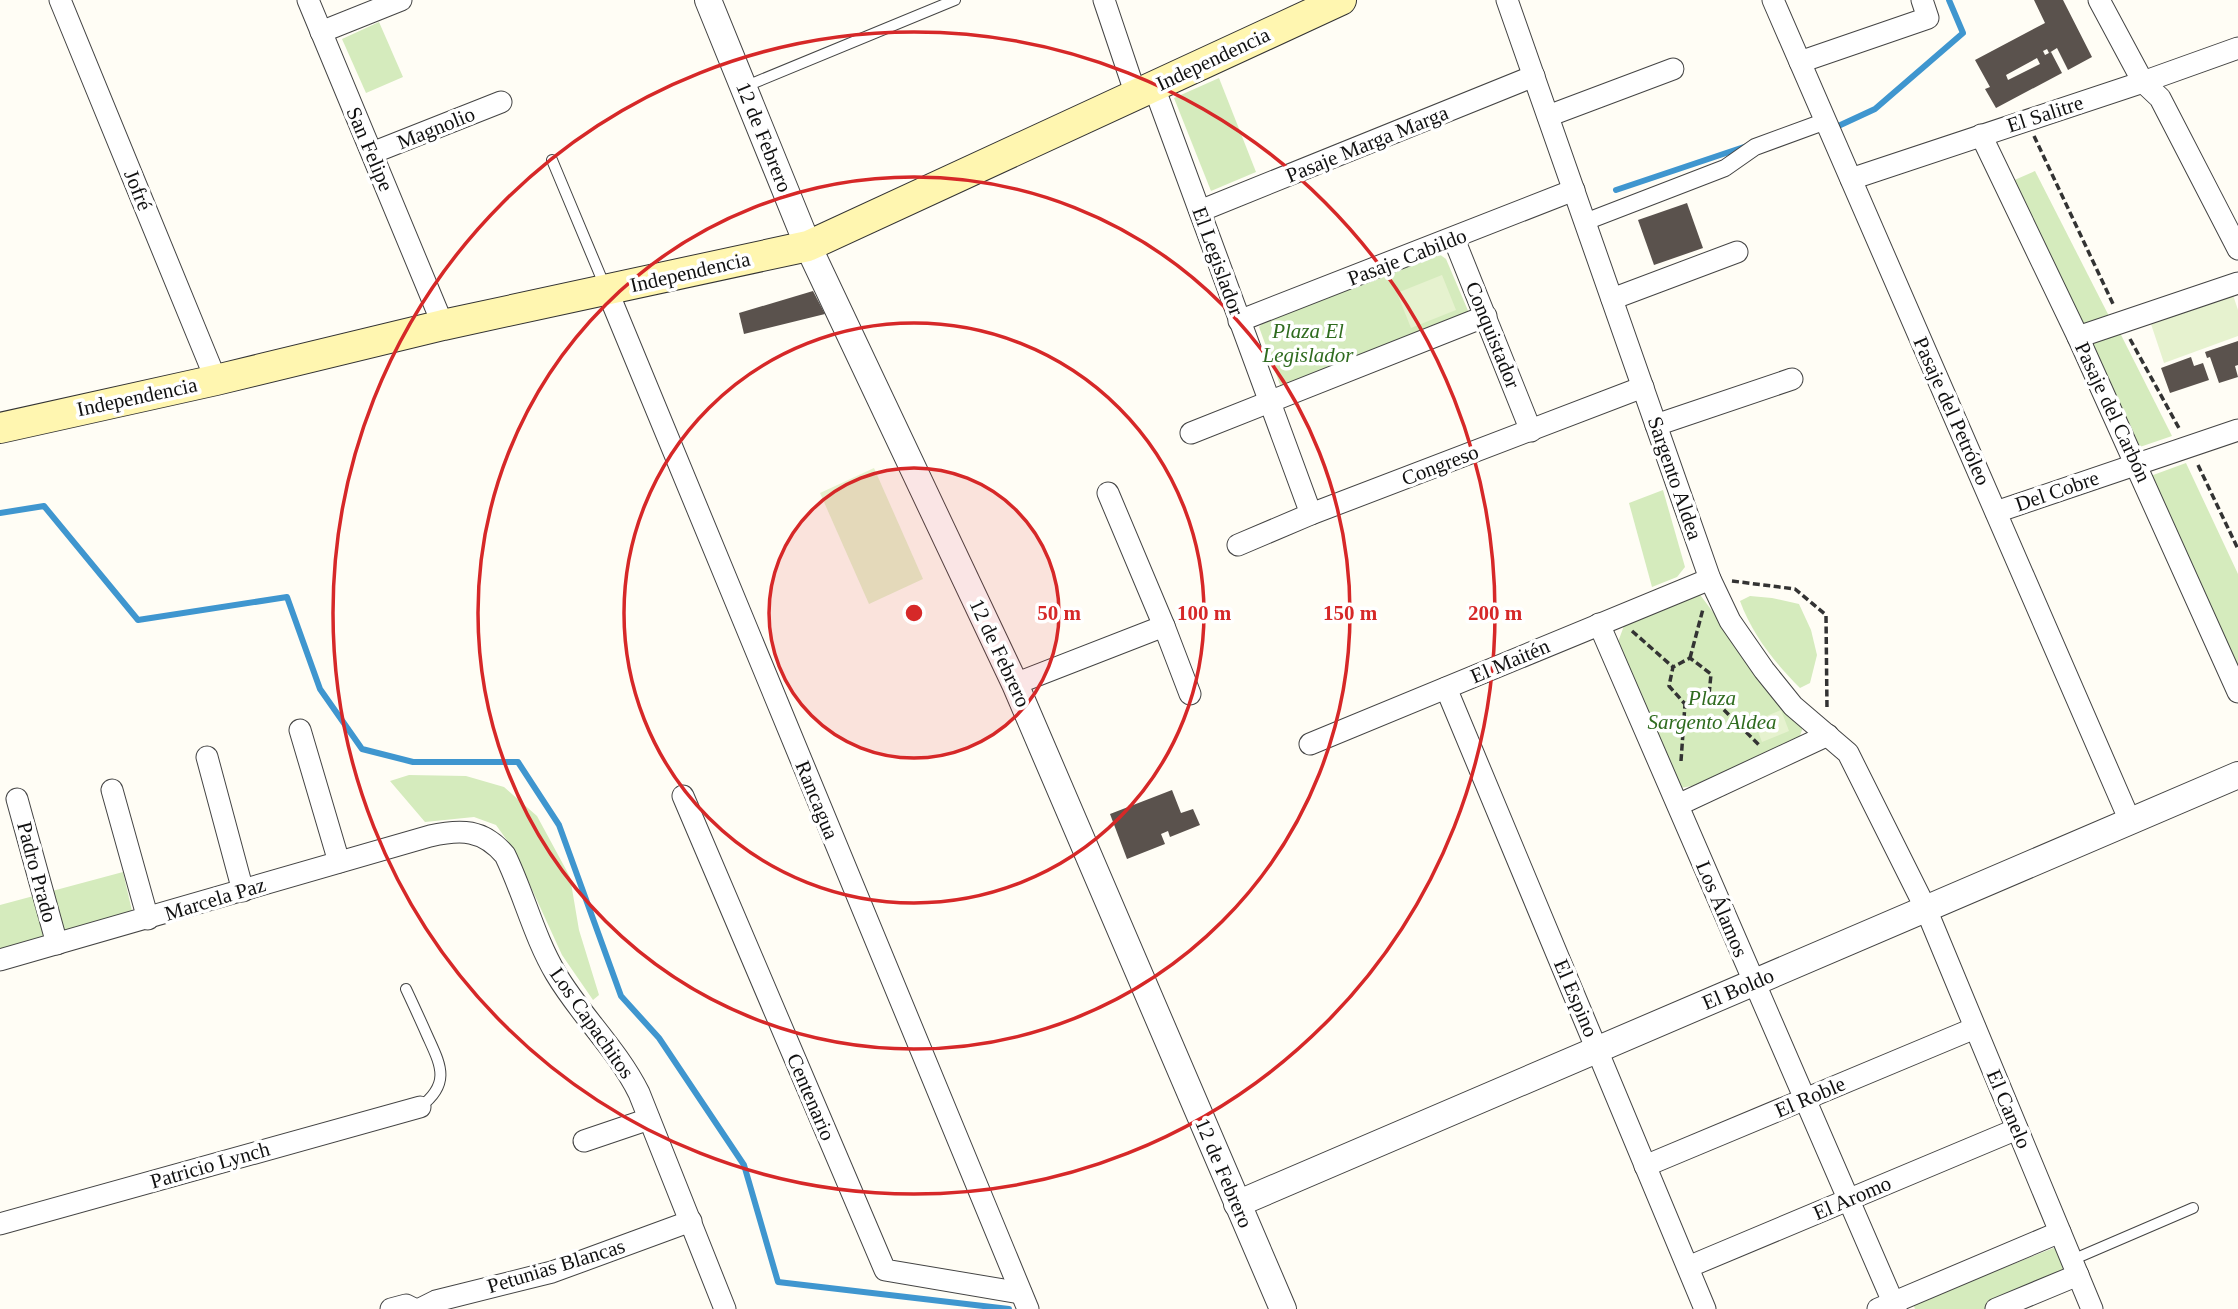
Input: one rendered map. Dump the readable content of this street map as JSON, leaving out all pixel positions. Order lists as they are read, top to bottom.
{
  "streets": {
    "main road": ["Independencia"],
    "street": [
      "El Salitre",
      "Magnolio",
      "12 de Febrero",
      "Pasaje Marga Marga",
      "San Felipe",
      "Jofré",
      "Pasaje Cabildo",
      "El Legislador",
      "Conquistador",
      "Pasaje del Petróleo",
      "Pasaje del Carbón",
      "Congreso",
      "Sargento Aldea",
      "Del Cobre",
      "El Maitén",
      "Rancagua",
      "Padro Prado",
      "Marcela Paz",
      "Los Álamos",
      "El Boldo",
      "El Espino",
      "Los Capachitos",
      "Centenario",
      "El Roble",
      "El Canelo",
      "Patricio Lynch",
      "El Aromo",
      "Petunias Blancas"
    ]
  },
  "crossings": [
    ["Independencia", "12 de Febrero"],
    ["Independencia", "San Felipe"],
    ["Independencia", "Jofré"],
    ["Independencia", "El Legislador"],
    ["Independencia", "Rancagua"],
    ["El Salitre", "Pasaje del Petróleo"],
    ["El Salitre", "Pasaje del Carbón"],
    ["Magnolio", "San Felipe"],
    ["12 de Febrero", "El Boldo"],
    ["Pasaje Marga Marga", "El Legislador"],
    ["Pasaje Marga Marga", "Sargento Aldea"],
    ["Pasaje Cabildo", "El Legislador"],
    ["Pasaje Cabildo", "Conquistador"],
    ["Pasaje Cabildo", "Sargento Aldea"],
    ["El Legislador", "Congreso"],
    ["Conquistador", "Congreso"],
    ["Pasaje del Petróleo", "Del Cobre"],
    ["Pasaje del Petróleo", "El Boldo"],
    ["Pasaje del Carbón", "Del Cobre"],
    ["Congreso", "Sargento Aldea"],
    ["Sargento Aldea", "El Maitén"],
    ["Sargento Aldea", "El Boldo"],
    ["Sargento Aldea", "El Canelo"],
    ["El Maitén", "Los Álamos"],
    ["El Maitén", "El Espino"],
    ["Rancagua", "Centenario"],
    ["Padro Prado", "Marcela Paz"],
    ["Marcela Paz", "Los Capachitos"],
    ["Los Álamos", "El Boldo"],
    ["Los Álamos", "El Roble"],
    ["Los Álamos", "El Aromo"],
    ["El Boldo", "El Espino"],
    ["El Boldo", "El Canelo"],
    ["El Espino", "El Roble"],
    ["El Espino", "El Aromo"],
    ["Los Capachitos", "Petunias Blancas"],
    ["El Roble", "El Canelo"],
    ["El Canelo", "El Aromo"]
  ],
  "parks": ["Plaza El Legislador", "Plaza Sargento Aldea"],
  "rings": [
    "50 m",
    "100 m",
    "150 m",
    "200 m"
  ]
}
